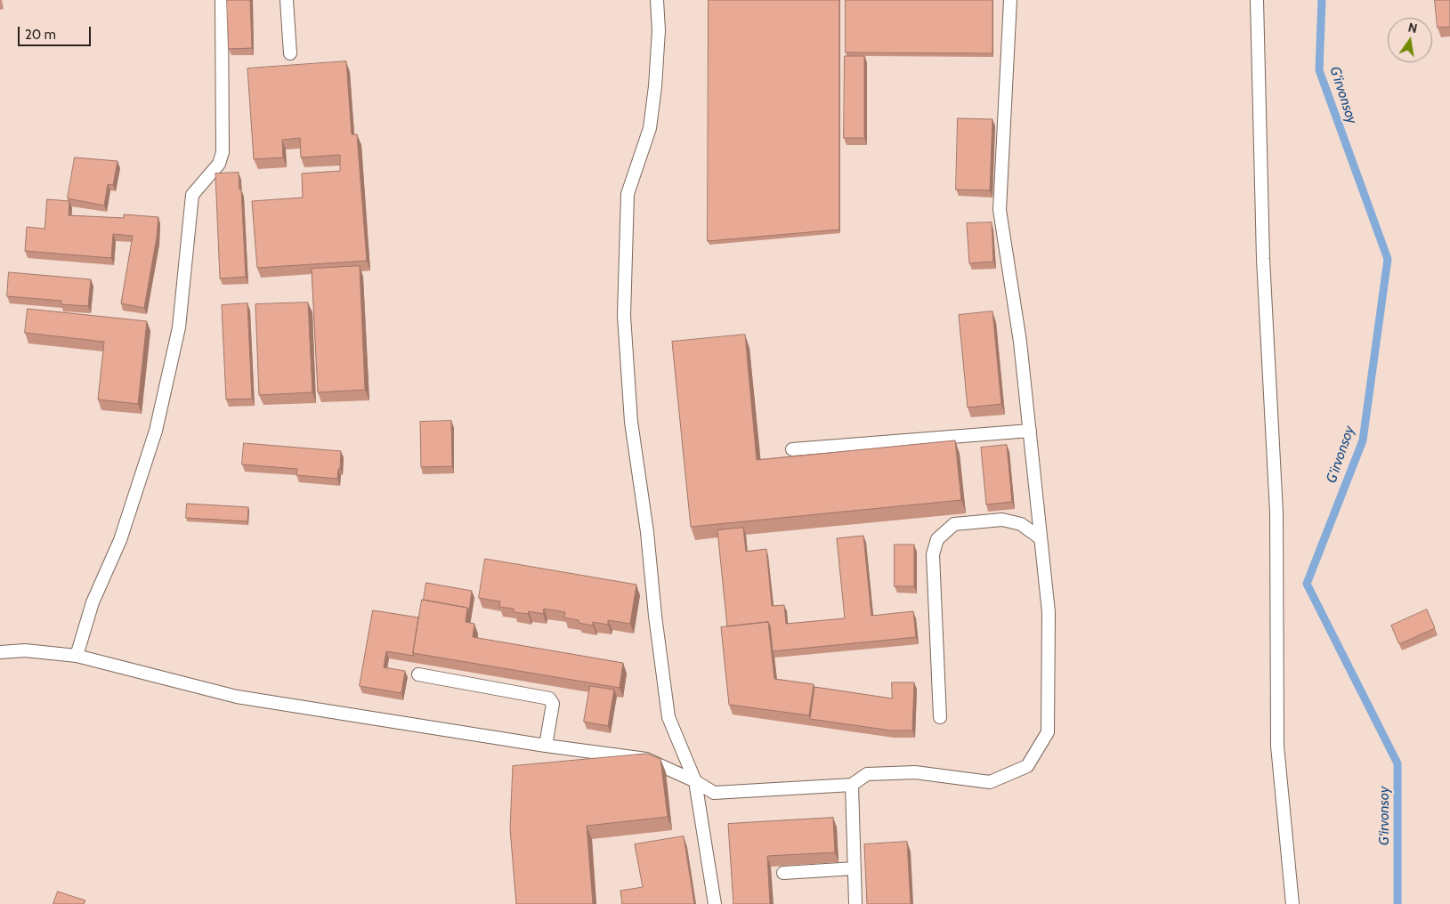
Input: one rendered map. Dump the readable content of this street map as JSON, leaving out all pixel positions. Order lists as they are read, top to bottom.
{
  "water": ["G‘irvonsoy"],
  "scale_bar": "20 m",
  "north": "top"
}
